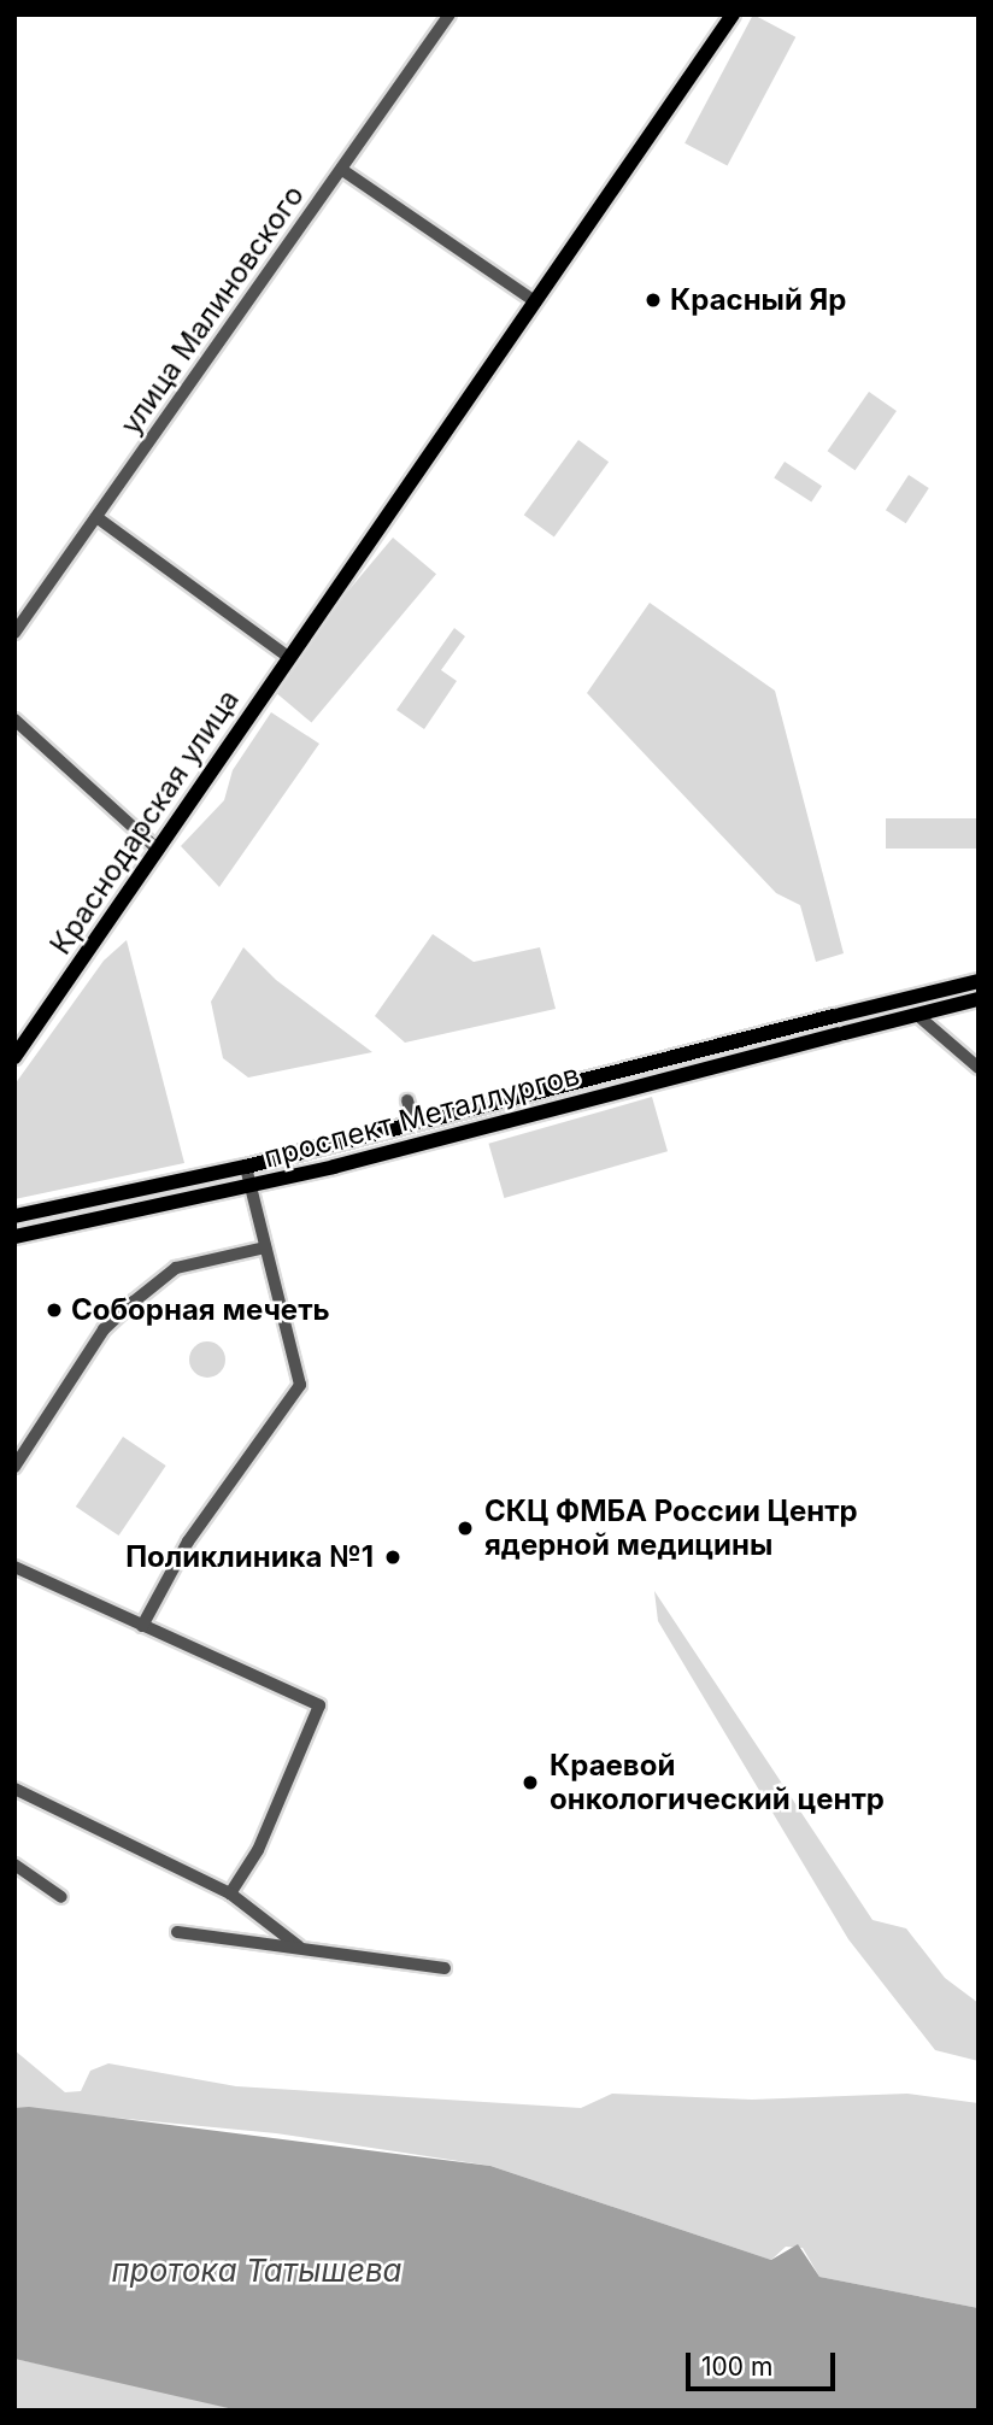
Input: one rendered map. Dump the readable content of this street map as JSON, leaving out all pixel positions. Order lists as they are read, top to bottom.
{
  "streets": {
    "main road": ["Краснодарская улица", "проспект Металлургов"],
    "street": ["улица Малиновского"]
  },
  "water": ["протока Татышева"],
  "places": [
    "Красный Яр",
    "Соборная мечеть",
    "СКЦ ФМБА России Центр ядерной медицины",
    "Поликлиника №1",
    "Краевой онкологический центр"
  ],
  "scale_bar": "100 m"
}
